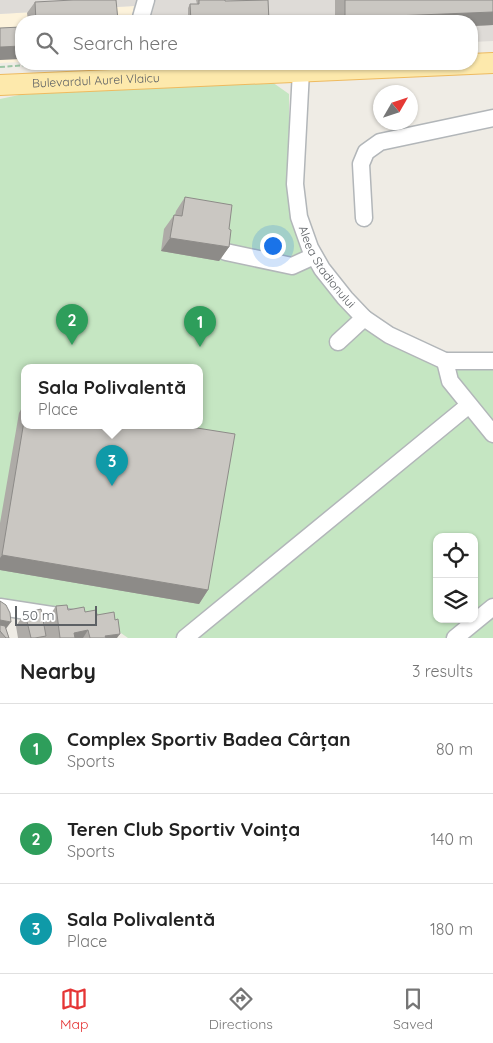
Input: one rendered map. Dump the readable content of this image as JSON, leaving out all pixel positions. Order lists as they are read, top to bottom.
{
  "streets": {
    "main road": ["Bulevardul Aurel Vlaicu"],
    "street": ["Aleea Stadionului"]
  },
  "crossings": [
    ["Bulevardul Aurel Vlaicu", "Aleea Stadionului"]
  ],
  "scale_bar": "50 m",
  "north": "top right",
  "page": {
    "search": "Search here",
    "pins": ["2", "1", "3"],
    "popup": ["Sala Polivalentă", "Place"],
    "scale": "50 m",
    "heading": ["Nearby", "3 results"],
    "list": [
      {
        "mark": "1",
        "name": "Complex Sportiv Badea Cârțan",
        "note": "Sports",
        "value": "80 m"
      },
      {
        "mark": "2",
        "name": "Teren Club Sportiv Voința",
        "note": "Sports",
        "value": "140 m"
      },
      {
        "mark": "3",
        "name": "Sala Polivalentă",
        "note": "Place",
        "value": "180 m"
      }
    ],
    "nav": ["Map", "Directions", "Saved"]
  }
}
